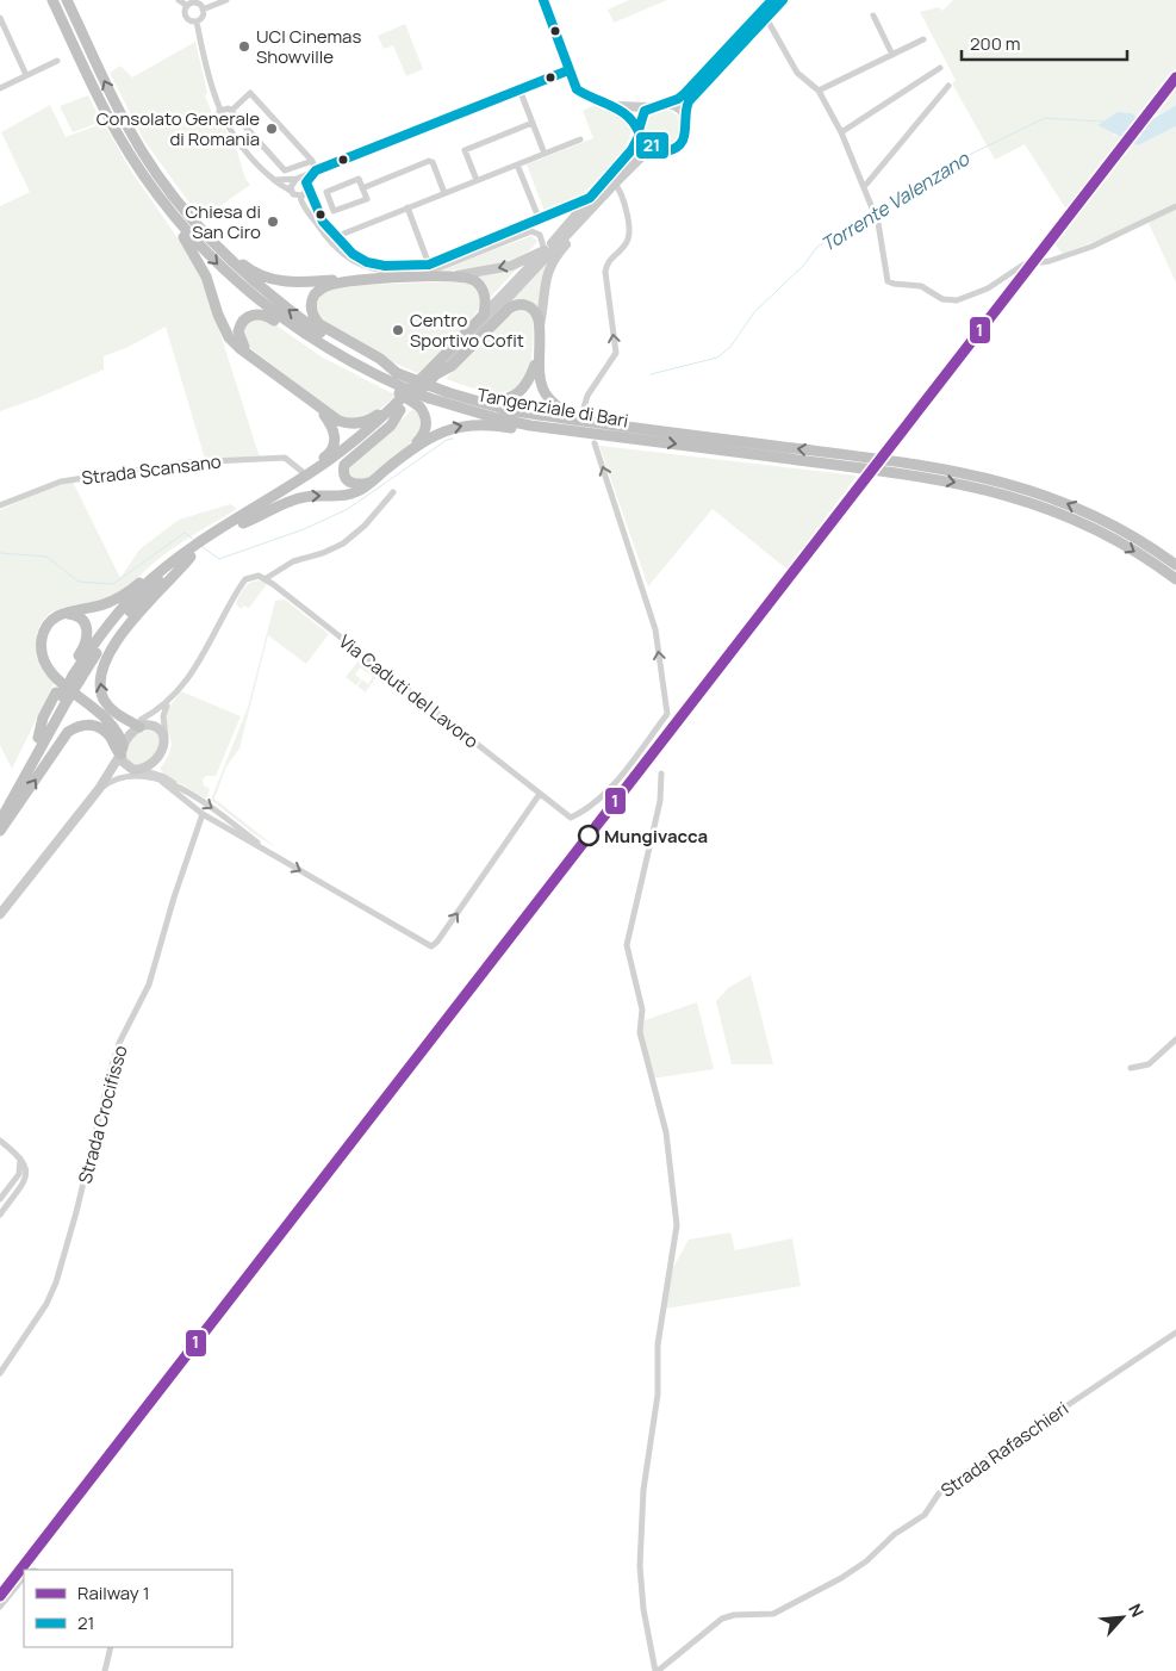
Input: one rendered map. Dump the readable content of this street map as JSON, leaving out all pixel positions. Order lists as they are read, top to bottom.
{
  "streets": {
    "highway": ["Tangenziale di Bari"],
    "street": [
      "Strada Scansano",
      "Via Caduti del Lavoro",
      "Strada Crocifisso",
      "Strada Rafaschieri"
    ]
  },
  "water": ["Torrente Valenzano"],
  "places": [
    "UCI Cinemas Showville",
    "Consolato Generale di Romania",
    "Chiesa di San Ciro",
    "Centro Sportivo Cofit",
    "Mungivacca"
  ],
  "lines": ["transit line 21", "rail line 1"],
  "legend": ["Railway 1", "21"],
  "scale_bar": "200 m",
  "north": "top right"
}
